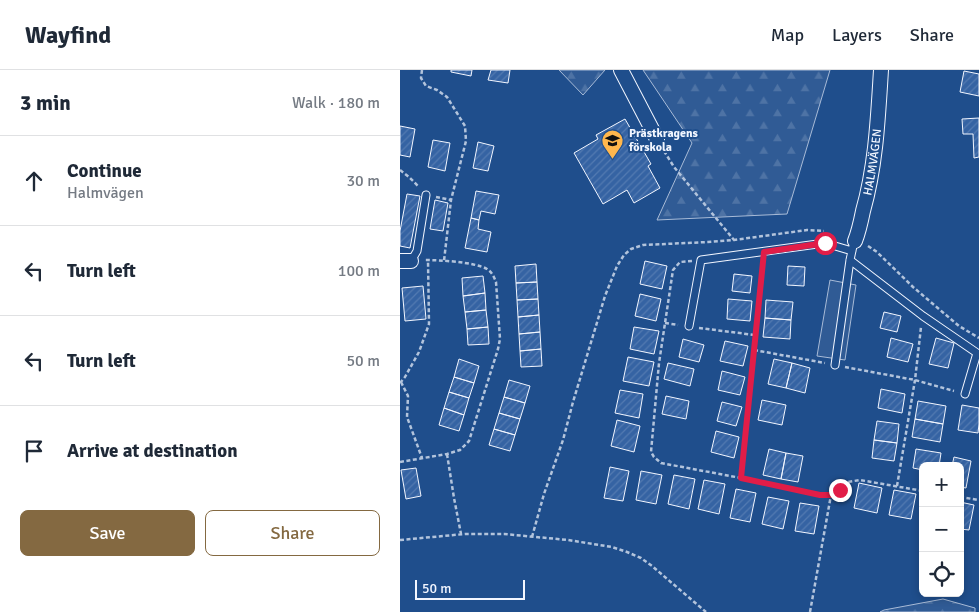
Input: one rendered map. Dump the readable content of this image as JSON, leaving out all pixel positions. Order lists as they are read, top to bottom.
{
  "streets": {
    "street": ["HALMVÄGEN"]
  },
  "places": {
    "school or university": ["Prästkragens förskola"]
  },
  "scale_bar": "50 m",
  "page": {
    "header": "Wayfind",
    "nav": ["Map", "Layers", "Share"],
    "heading": ["3 min", "Walk · 180 m"],
    "list": [
      ["Continue", "Halmvägen", "30 m"],
      ["Turn left", "100 m"],
      ["Turn left", "50 m"],
      "Arrive at destination"
    ],
    "map_buttons": ["+", "−"],
    "buttons": ["Save", "Share"],
    "scale": "50 m"
  }
}
